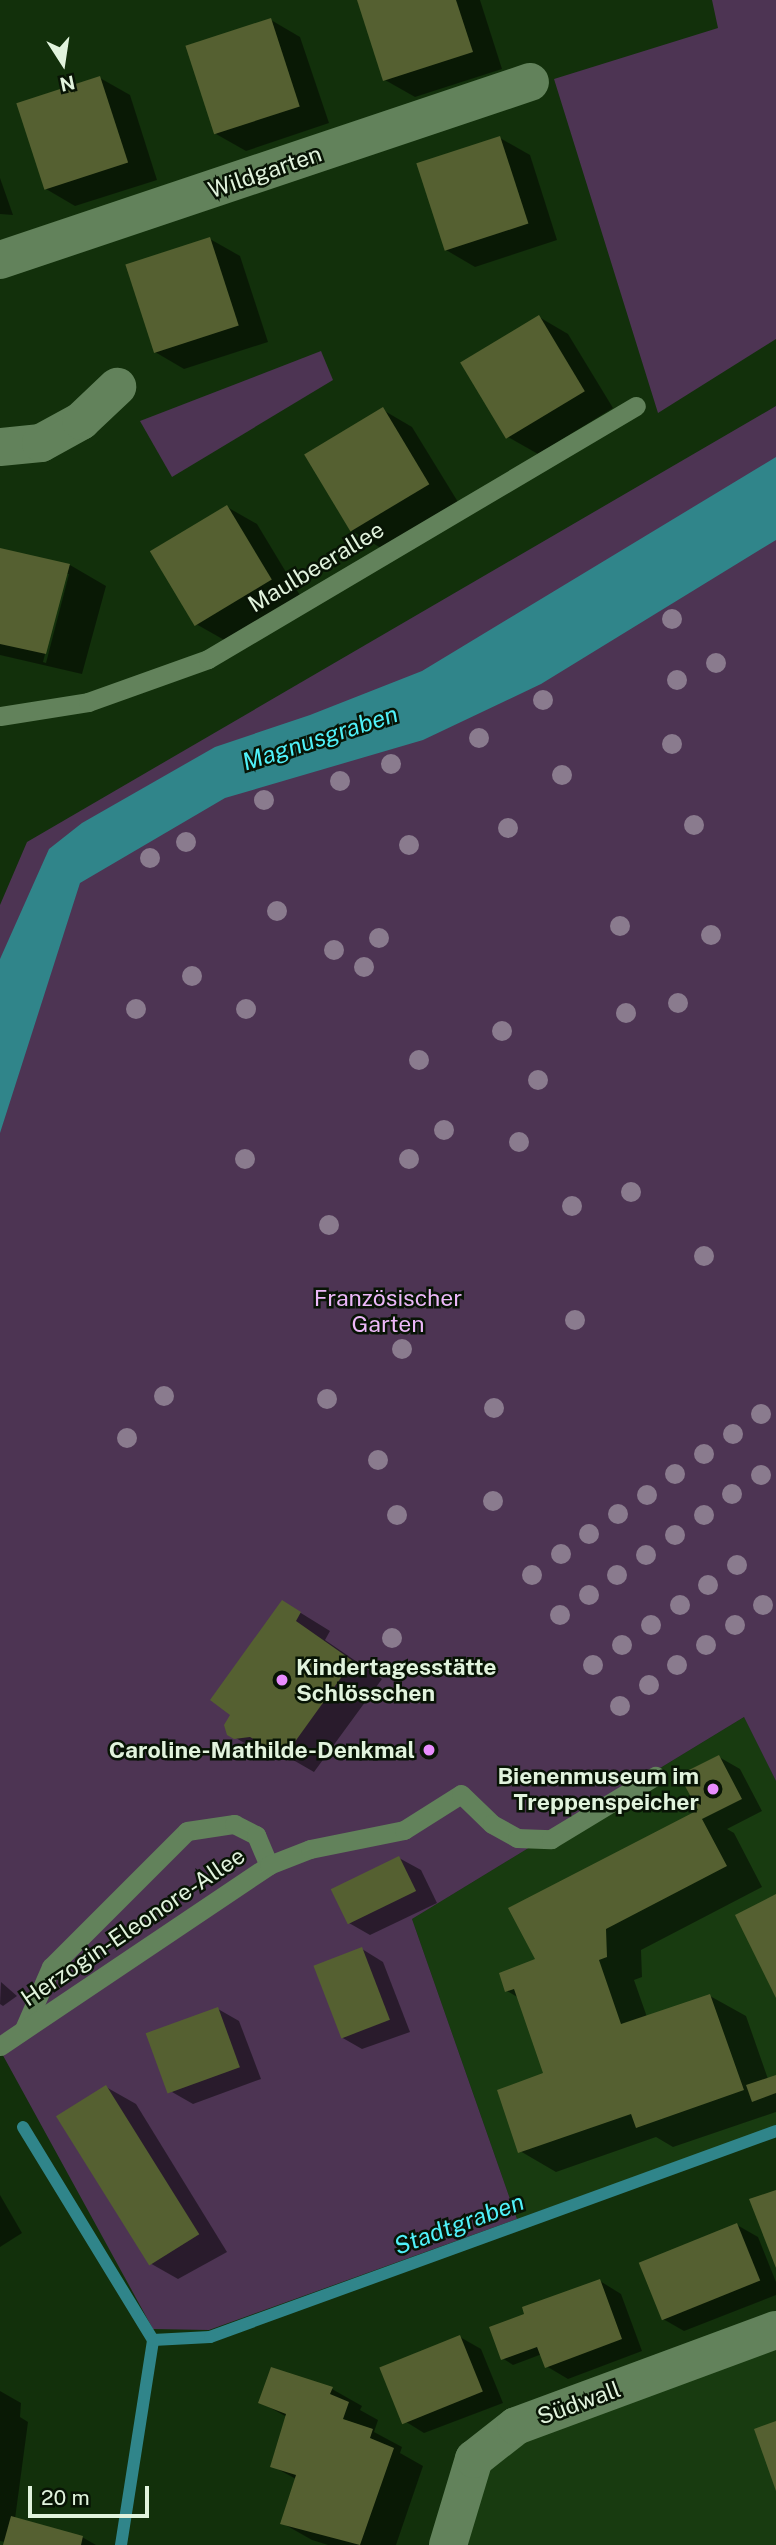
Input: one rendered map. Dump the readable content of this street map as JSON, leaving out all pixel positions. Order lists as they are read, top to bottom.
{
  "streets": {
    "street": ["Wildgarten", "Südwall"],
    "lane": ["Maulbeerallee", "Herzogin-Eleonore-Allee"]
  },
  "water": ["Magnusgraben", "Stadtgraben"],
  "parks": ["Französischer Garten"],
  "places": ["Kindertagesstätte Schlösschen", "Caroline-Mathilde-Denkmal", "Bienenmuseum im Treppenspeicher"],
  "scale_bar": "20 m",
  "north": "bottom"
}
